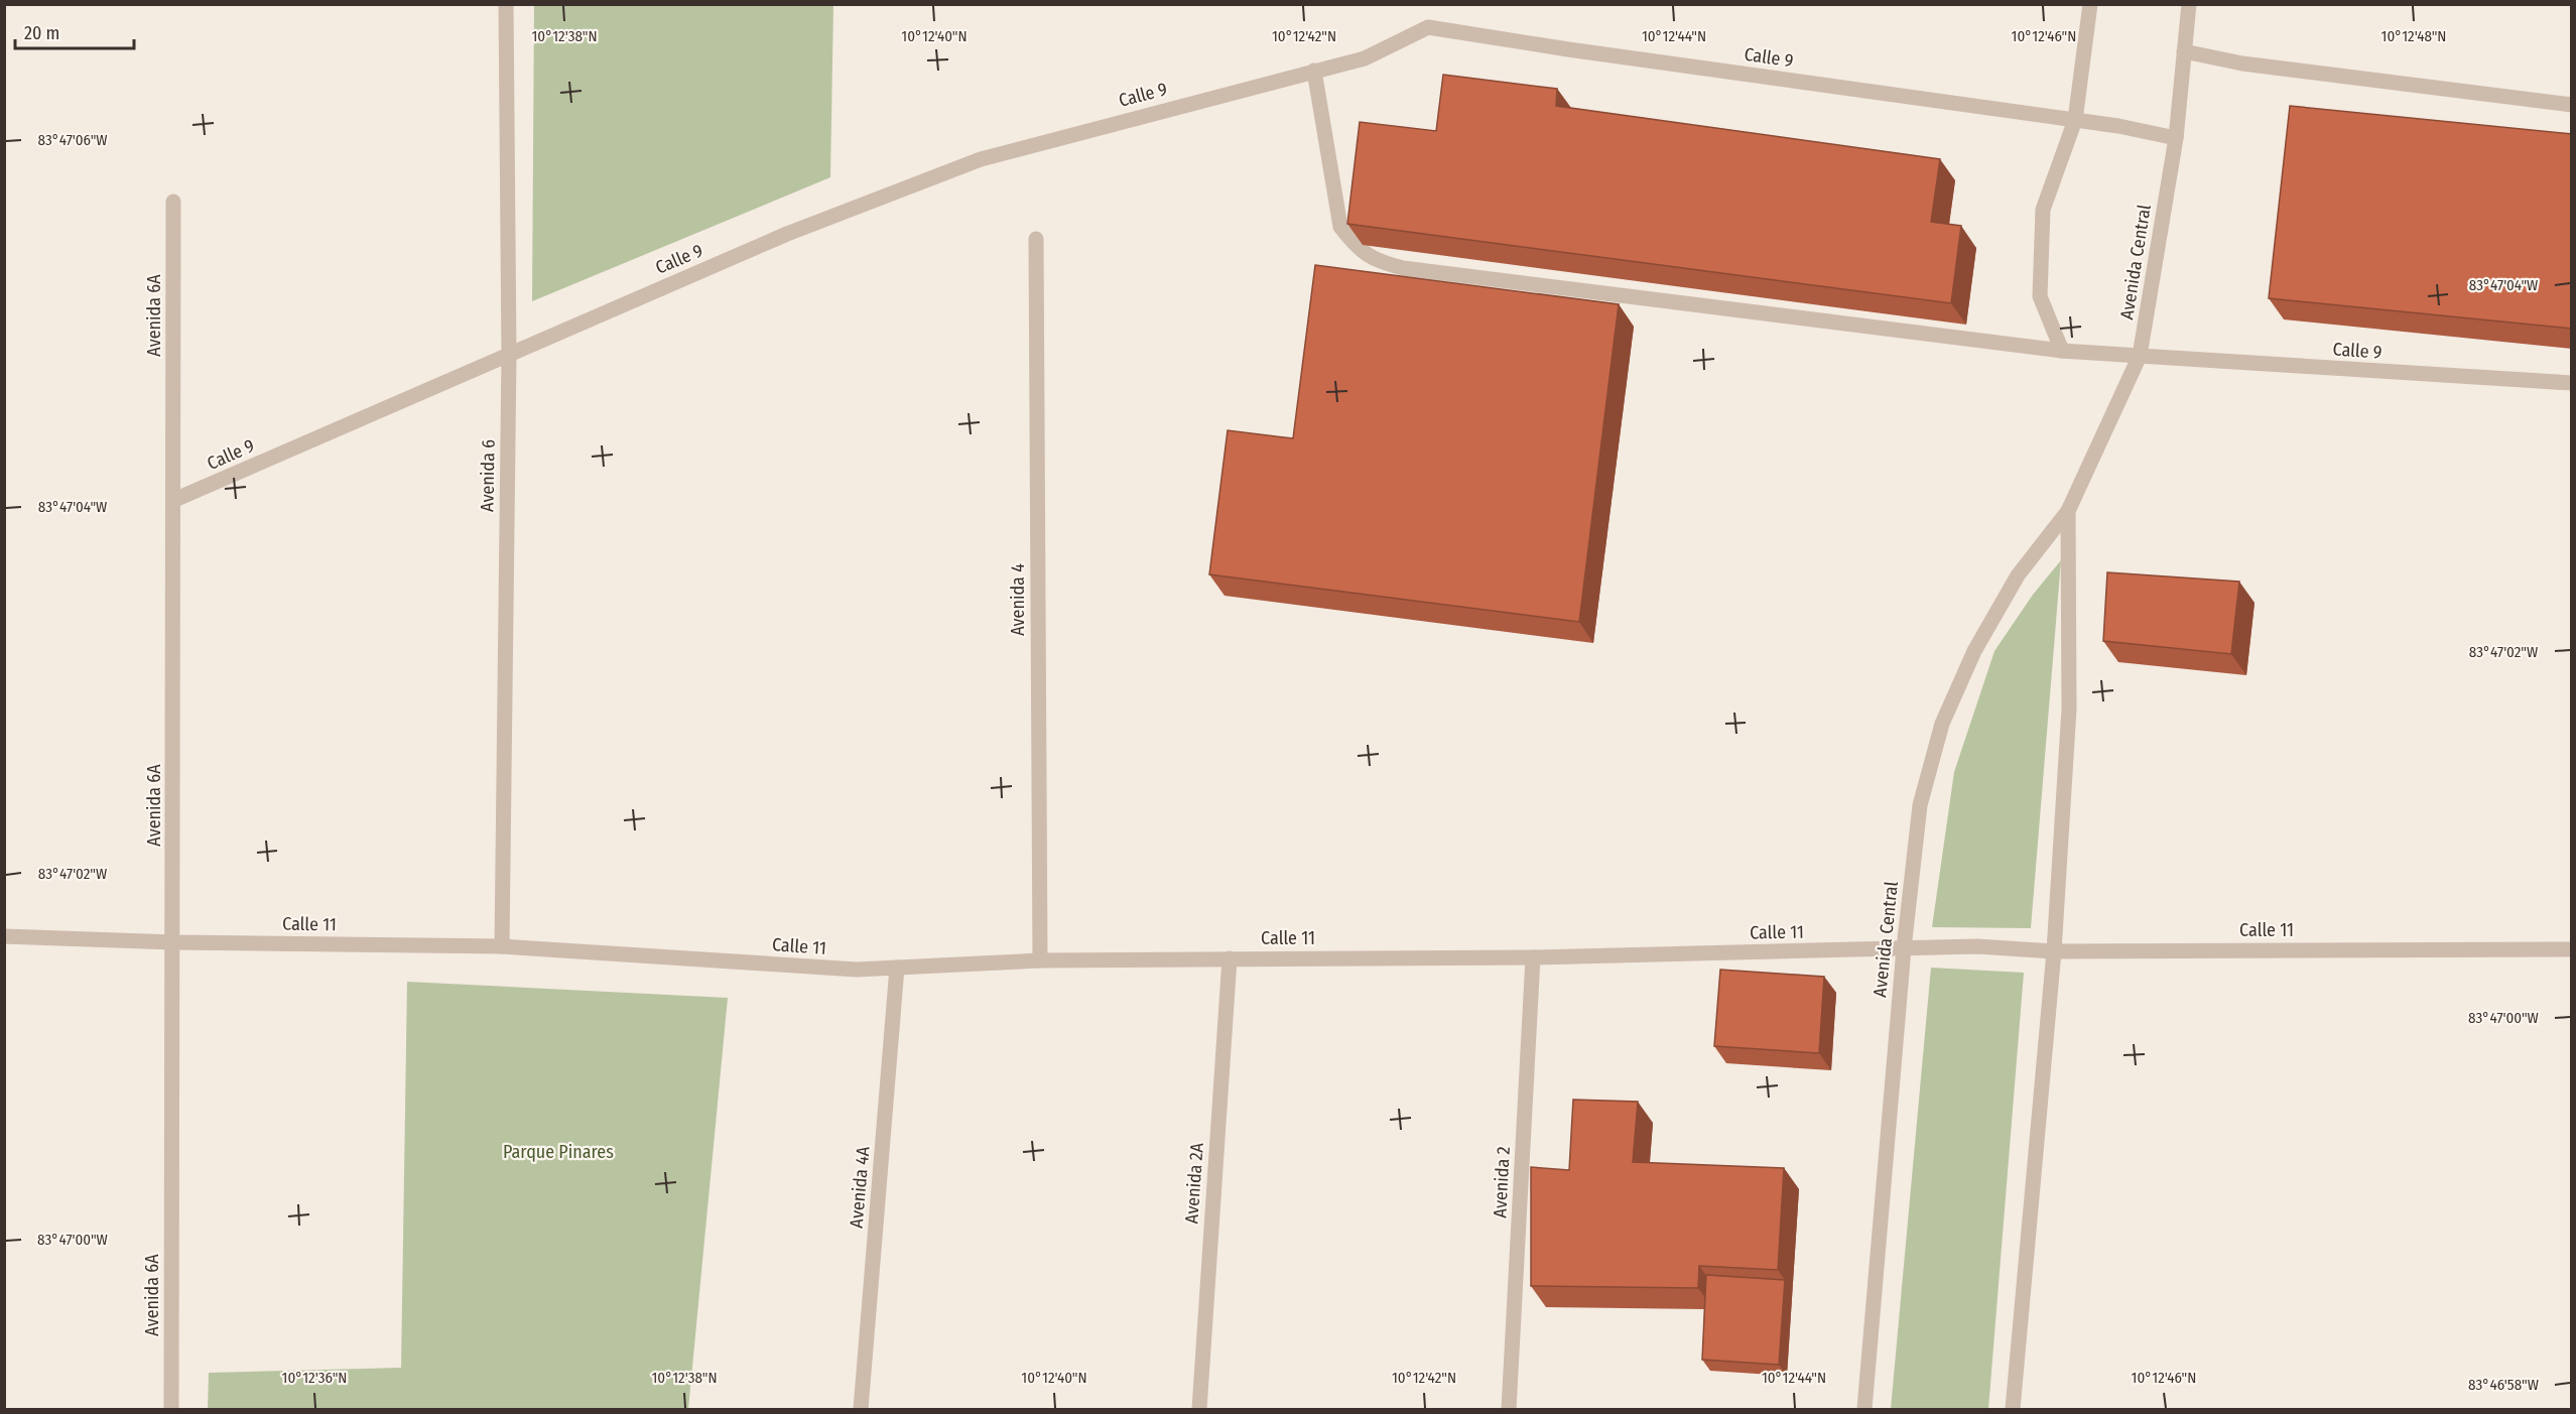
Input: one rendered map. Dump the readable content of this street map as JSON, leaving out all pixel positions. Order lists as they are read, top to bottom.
{
  "streets": {
    "street": [
      "Calle 9",
      "Avenida Central",
      "Avenida 6A",
      "Avenida 6",
      "Avenida 4",
      "Calle 11",
      "Avenida 2",
      "Avenida 2A",
      "Avenida 4A"
    ]
  },
  "crossings": [
    ["Calle 9", "Avenida Central"],
    ["Calle 9", "Avenida 6A"],
    ["Calle 9", "Avenida 6"],
    ["Avenida Central", "Calle 11"],
    ["Avenida 6A", "Calle 11"],
    ["Avenida 6", "Calle 11"],
    ["Avenida 4", "Calle 11"],
    ["Calle 11", "Avenida 2"],
    ["Calle 11", "Avenida 2A"],
    ["Calle 11", "Avenida 4A"]
  ],
  "parks": ["Parque Pinares"],
  "scale_bar": "20 m",
  "coordinates": [
    "10°12'38\"N",
    "10°12'40\"N",
    "10°12'42\"N",
    "10°12'44\"N",
    "10°12'46\"N",
    "10°12'48\"N",
    "83°47'06\"W",
    "83°47'04\"W",
    "83°47'02\"W",
    "83°47'00\"W",
    "10°12'36\"N",
    "83°46'58\"W"
  ]
}
